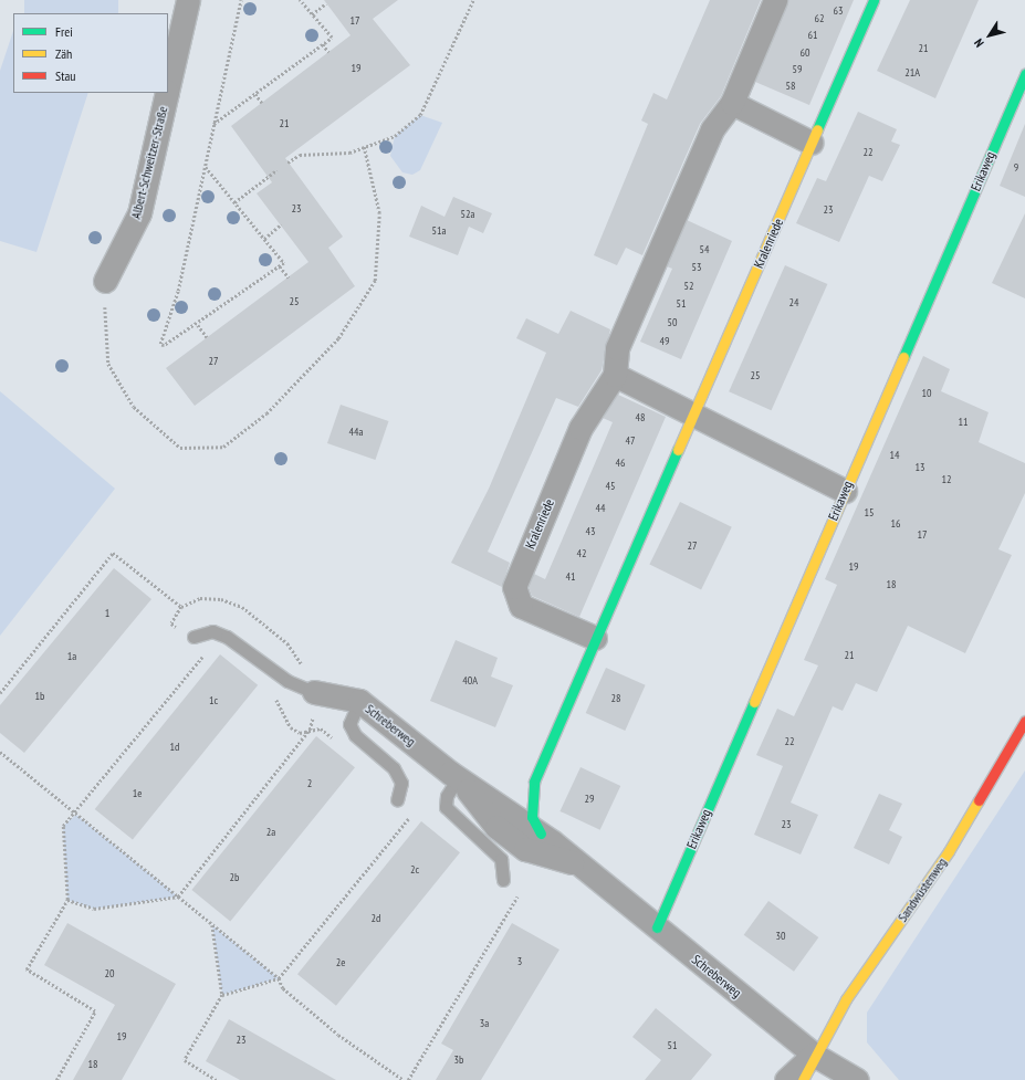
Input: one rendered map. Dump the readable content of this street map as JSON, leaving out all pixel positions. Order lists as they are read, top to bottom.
{
  "streets": {
    "street": [
      "Albert-Schweitzer-Straße",
      "Erikaweg",
      "Kralenriede",
      "Schreberweg",
      "Sandwüstenweg"
    ]
  },
  "crossings": [
    ["Erikaweg", "Schreberweg"],
    ["Kralenriede", "Schreberweg"],
    ["Schreberweg", "Sandwüstenweg"]
  ],
  "house_numbers": [
    "63",
    "62",
    "17",
    "61",
    "21",
    "60",
    "19",
    "59",
    "21A",
    "58",
    "21",
    "22",
    "9",
    "23",
    "23",
    "52a",
    "51a",
    "54",
    "53",
    "52",
    "25",
    "24",
    "51",
    "50",
    "49",
    "27",
    "25",
    "10",
    "48",
    "11",
    "44a",
    "47",
    "14",
    "46",
    "13",
    "12",
    "45",
    "44",
    "15",
    "16",
    "43",
    "17",
    "27",
    "42",
    "19",
    "41",
    "18",
    "1",
    "21",
    "1a",
    "40A",
    "1b",
    "28",
    "1c",
    "22",
    "1d",
    "2",
    "1e",
    "29",
    "23",
    "2a",
    "2c",
    "2b",
    "2d",
    "30",
    "3",
    "2e",
    "20",
    "3a",
    "19",
    "23",
    "51",
    "3b",
    "18"
  ],
  "legend": ["Frei", "Zäh", "Stau"],
  "north": "bottom left"
}
